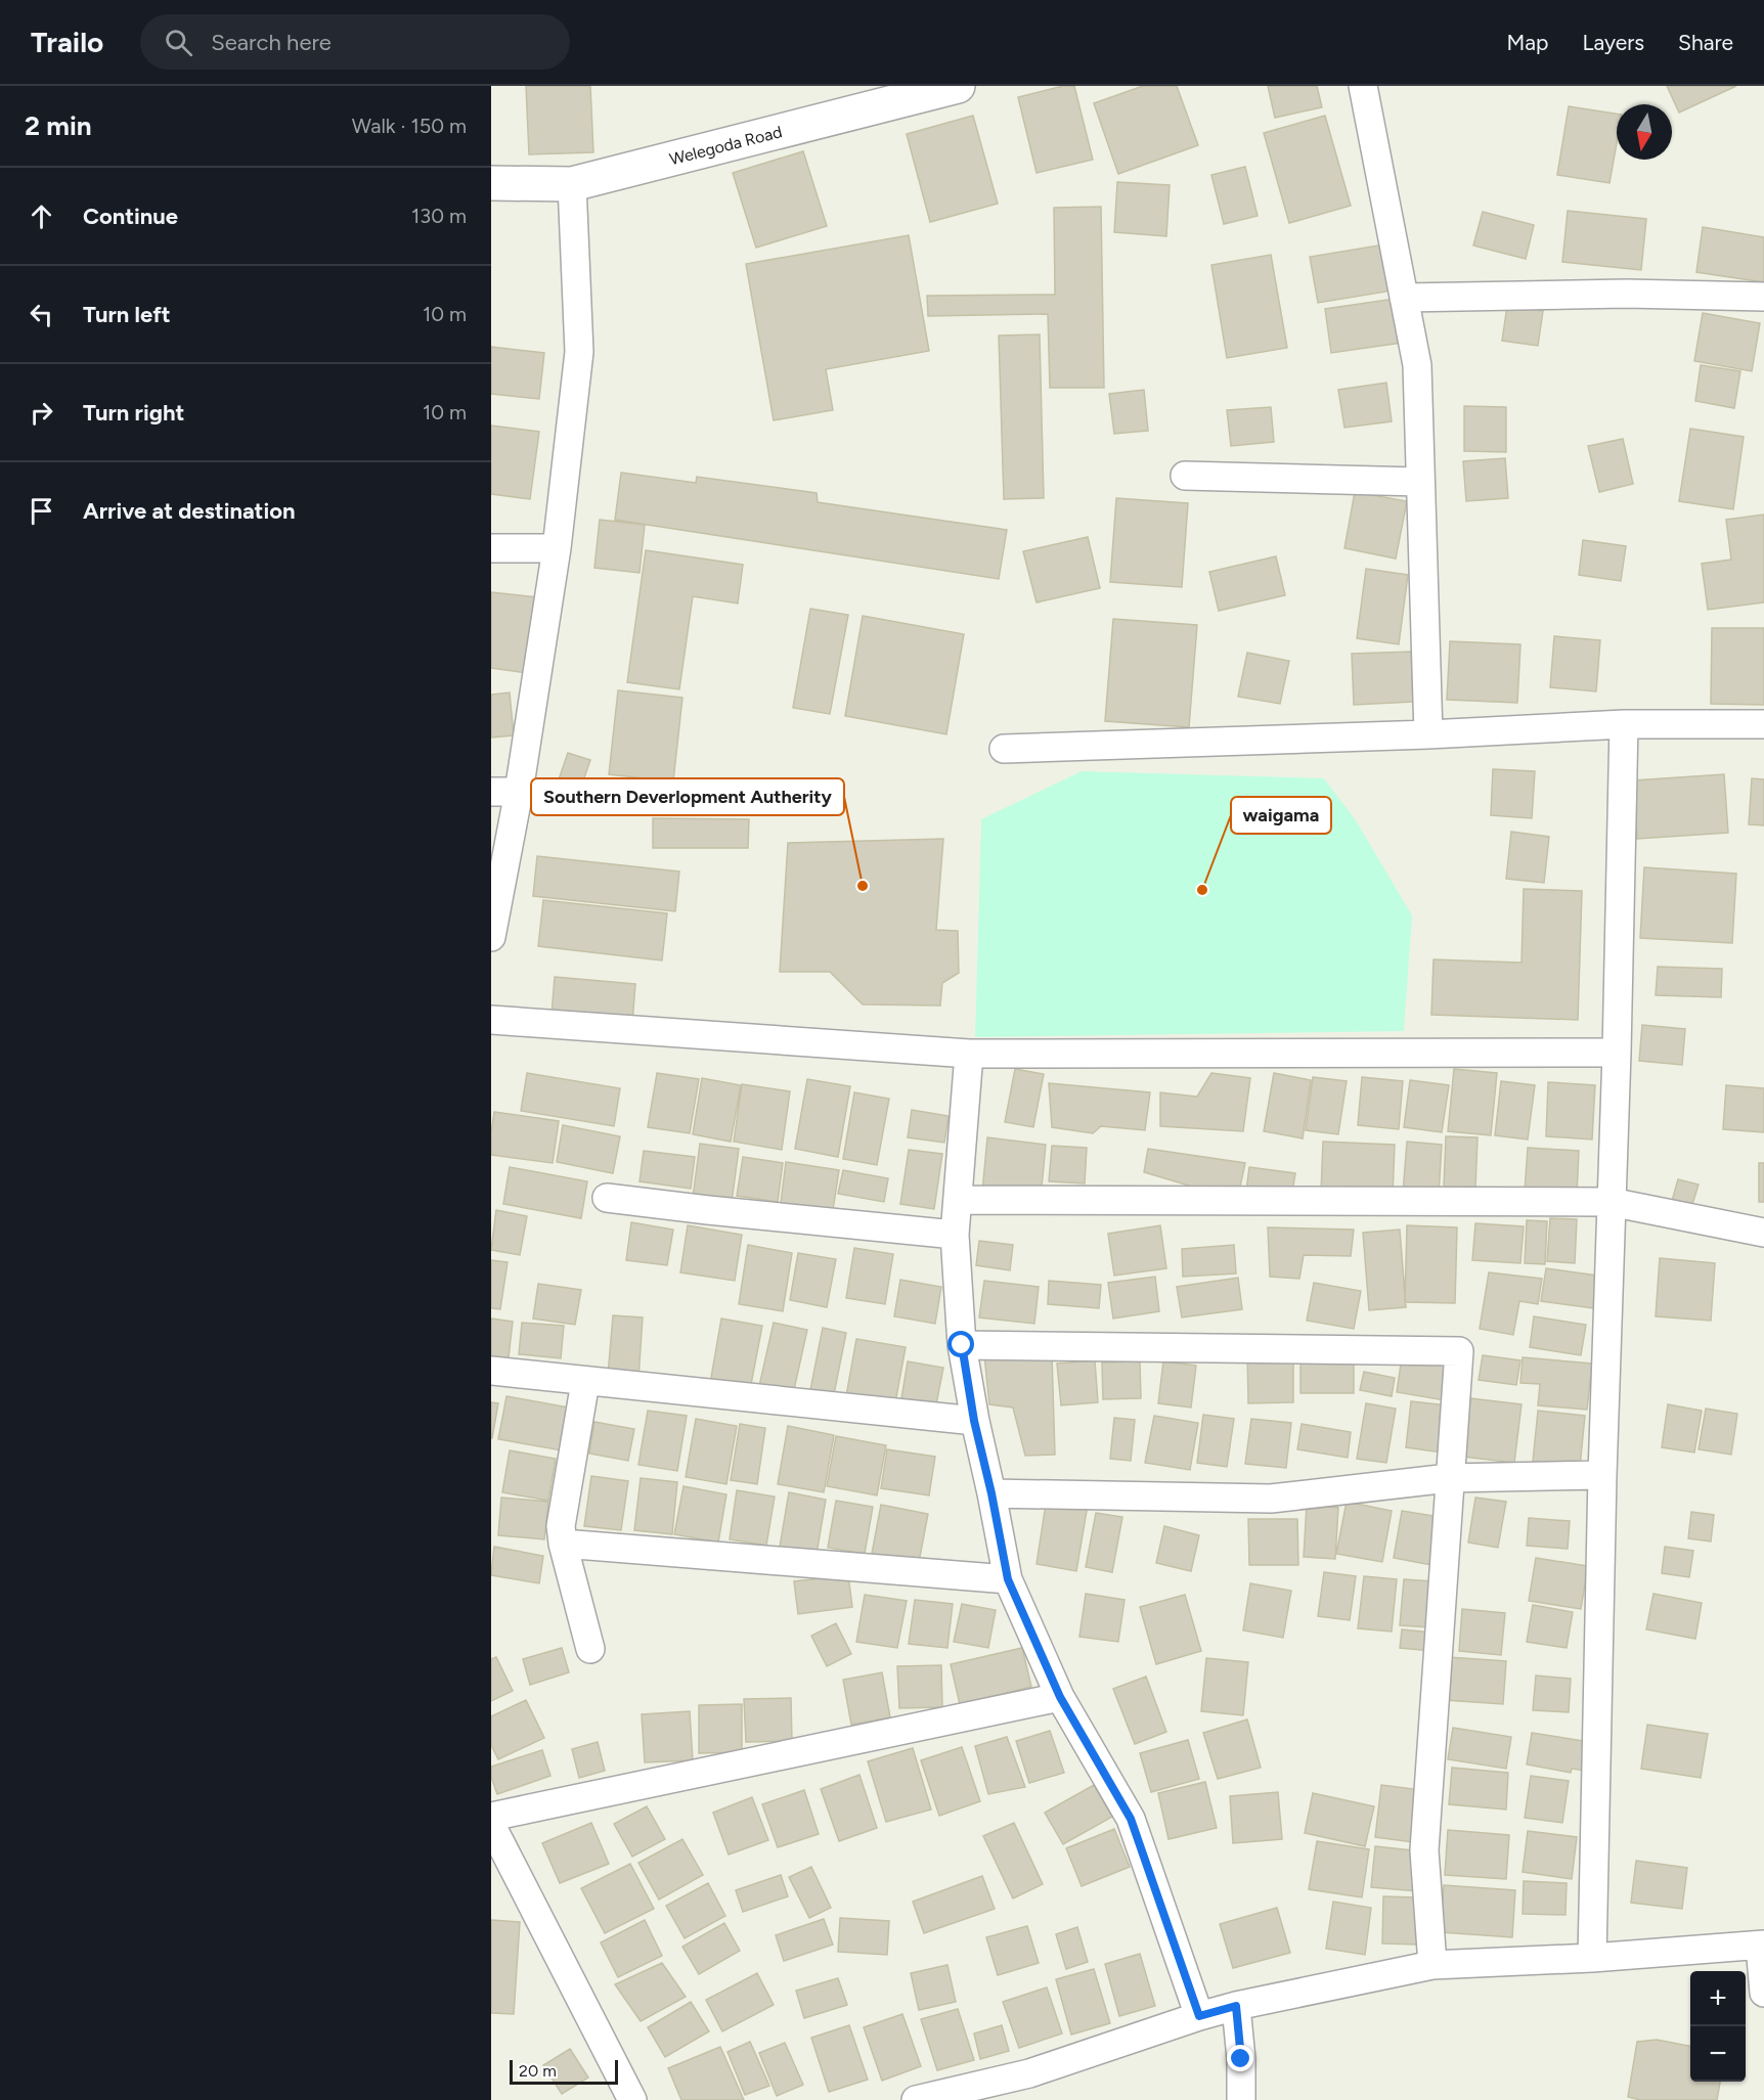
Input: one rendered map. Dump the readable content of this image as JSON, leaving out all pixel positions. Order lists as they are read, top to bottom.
{
  "streets": {
    "street": ["Welegoda Road"]
  },
  "places": ["Southern Deverlopment Autherity", "waigama"],
  "scale_bar": "20 m",
  "north": "bottom",
  "page": {
    "header": "Trailo",
    "search": "Search here",
    "nav": ["Map", "Layers", "Share"],
    "heading": ["2 min", "Walk · 150 m"],
    "list": [
      ["Continue", "130 m"],
      ["Turn left", "10 m"],
      ["Turn right", "10 m"],
      "Arrive at destination"
    ],
    "map_buttons": ["+", "−"],
    "scale": "20 m"
  }
}
